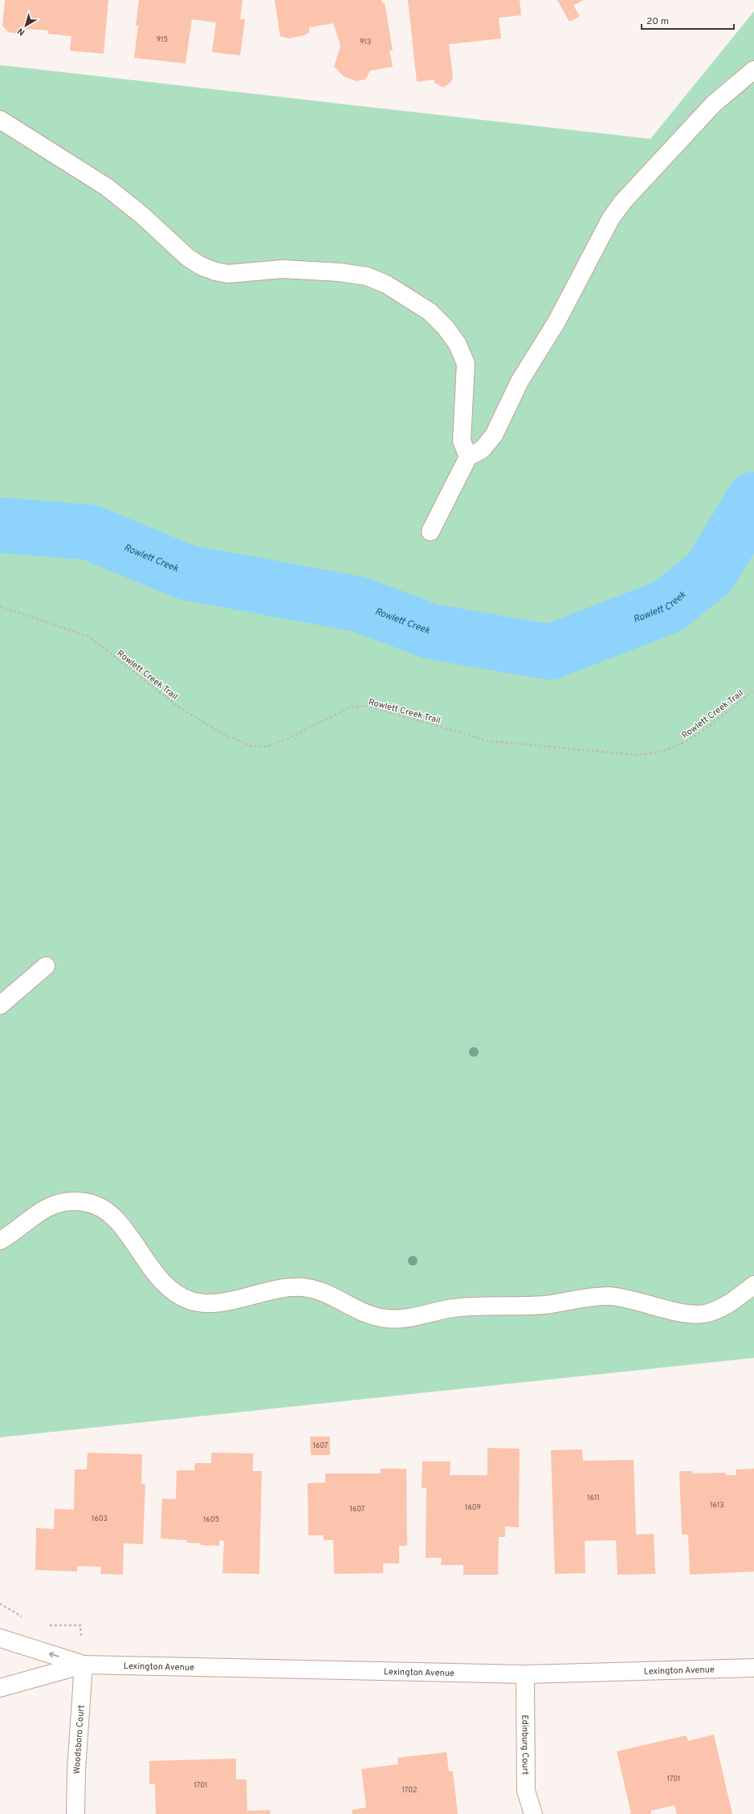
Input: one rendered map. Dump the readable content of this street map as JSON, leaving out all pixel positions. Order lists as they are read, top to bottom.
{
  "streets": {
    "street": ["Lexington Avenue", "Woodsboro Court", "Edinburg Court"],
    "path": ["Rowlett Creek Trail"]
  },
  "crossings": [
    ["Lexington Avenue", "Woodsboro Court"],
    ["Lexington Avenue", "Edinburg Court"]
  ],
  "water": ["Rowlett Creek"],
  "house_numbers": [
    "915",
    "913",
    "1607",
    "1611",
    "1613",
    "1609",
    "1607",
    "1603",
    "1605",
    "1701",
    "1701",
    "1702"
  ],
  "scale_bar": "20 m",
  "north": "bottom left"
}
